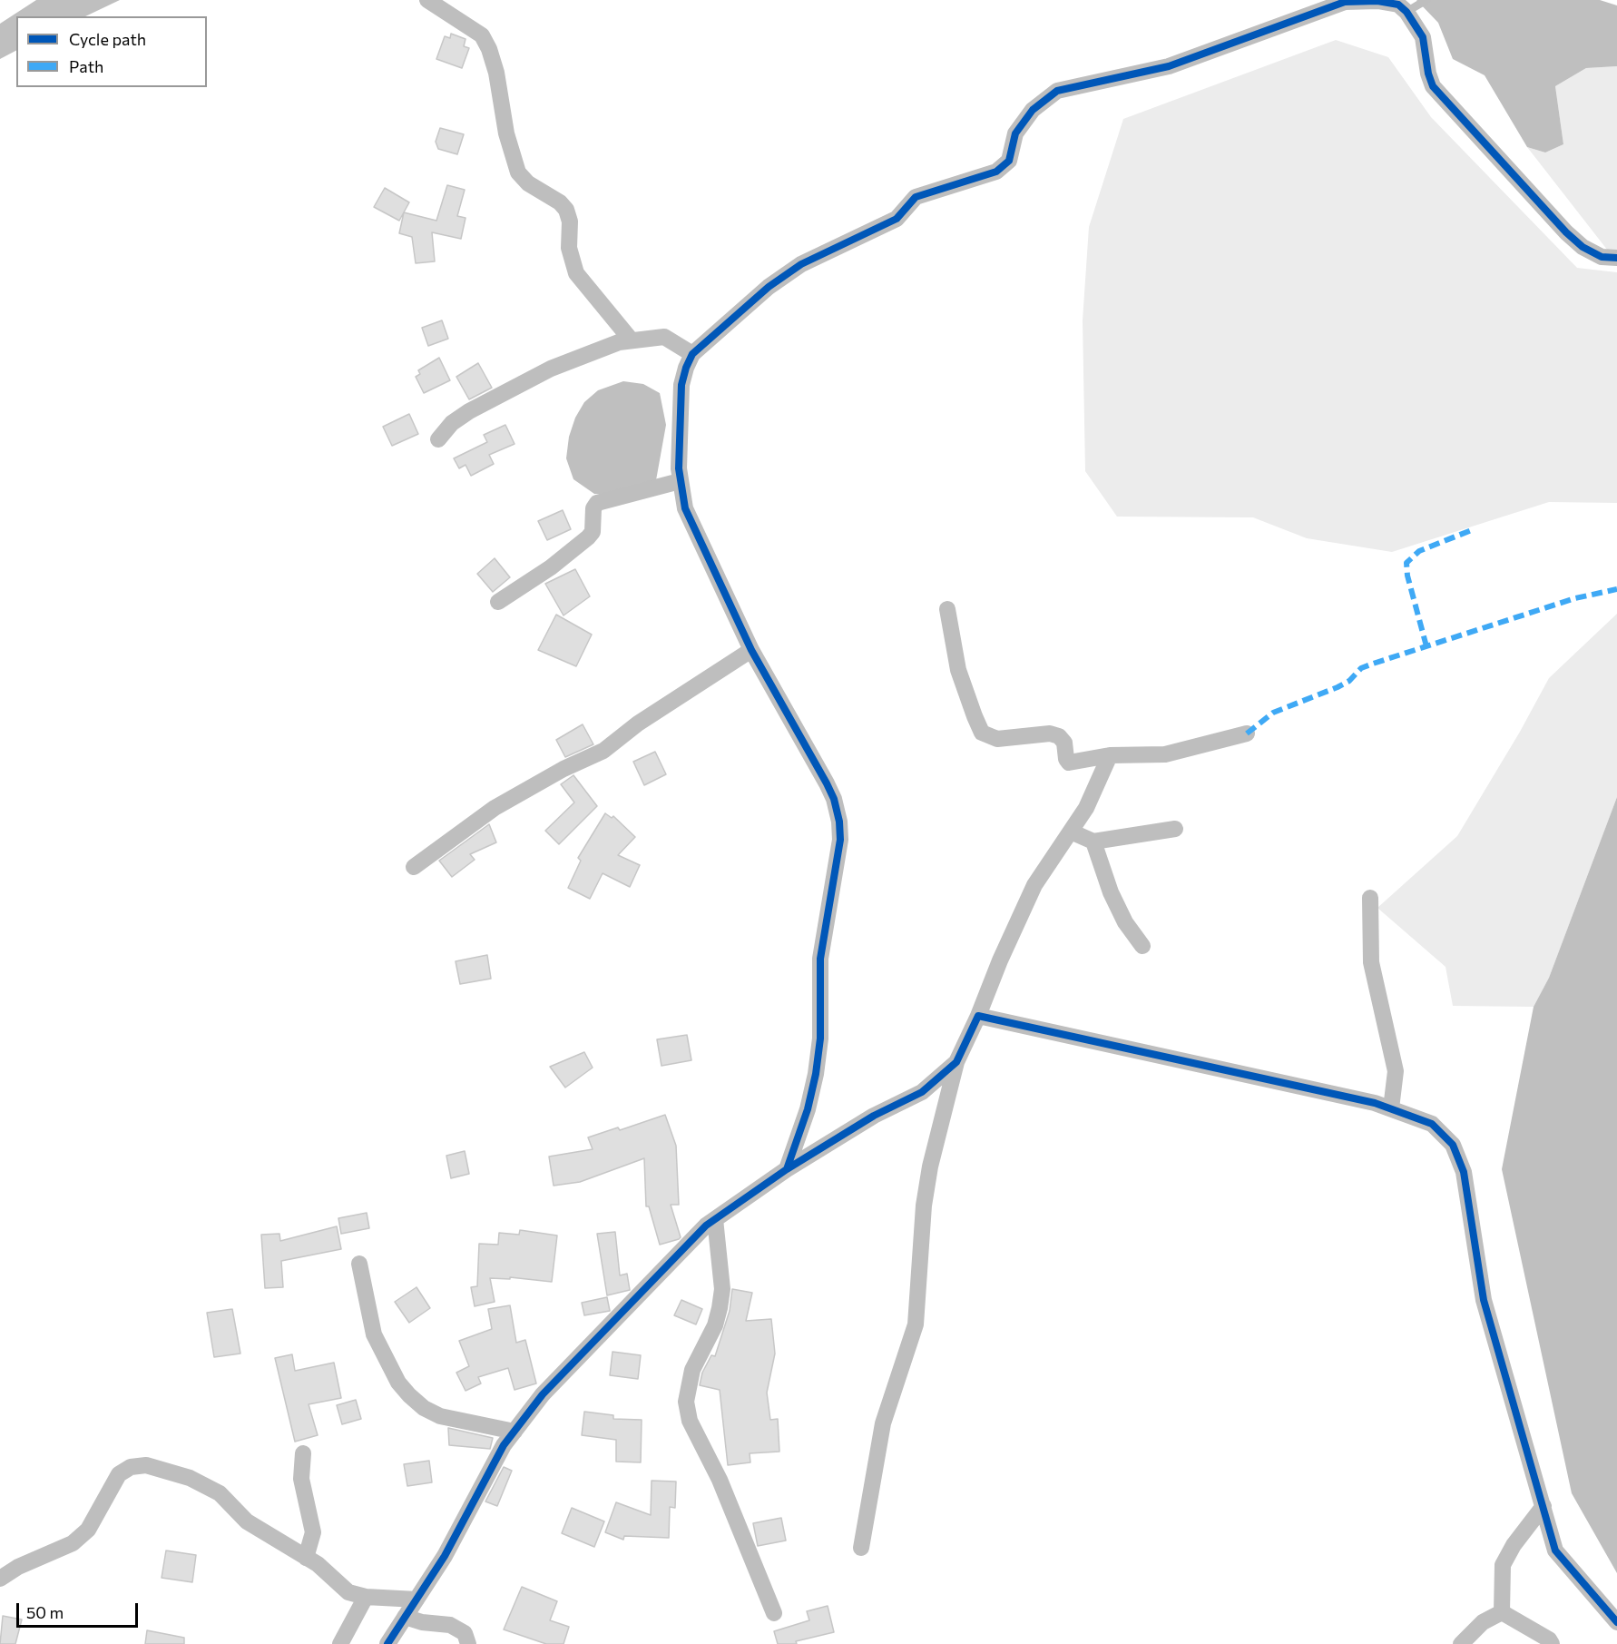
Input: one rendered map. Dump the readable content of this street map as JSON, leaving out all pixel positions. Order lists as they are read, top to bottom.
{
  "legend": ["Cycle path", "Path"],
  "scale_bar": "50 m"
}
